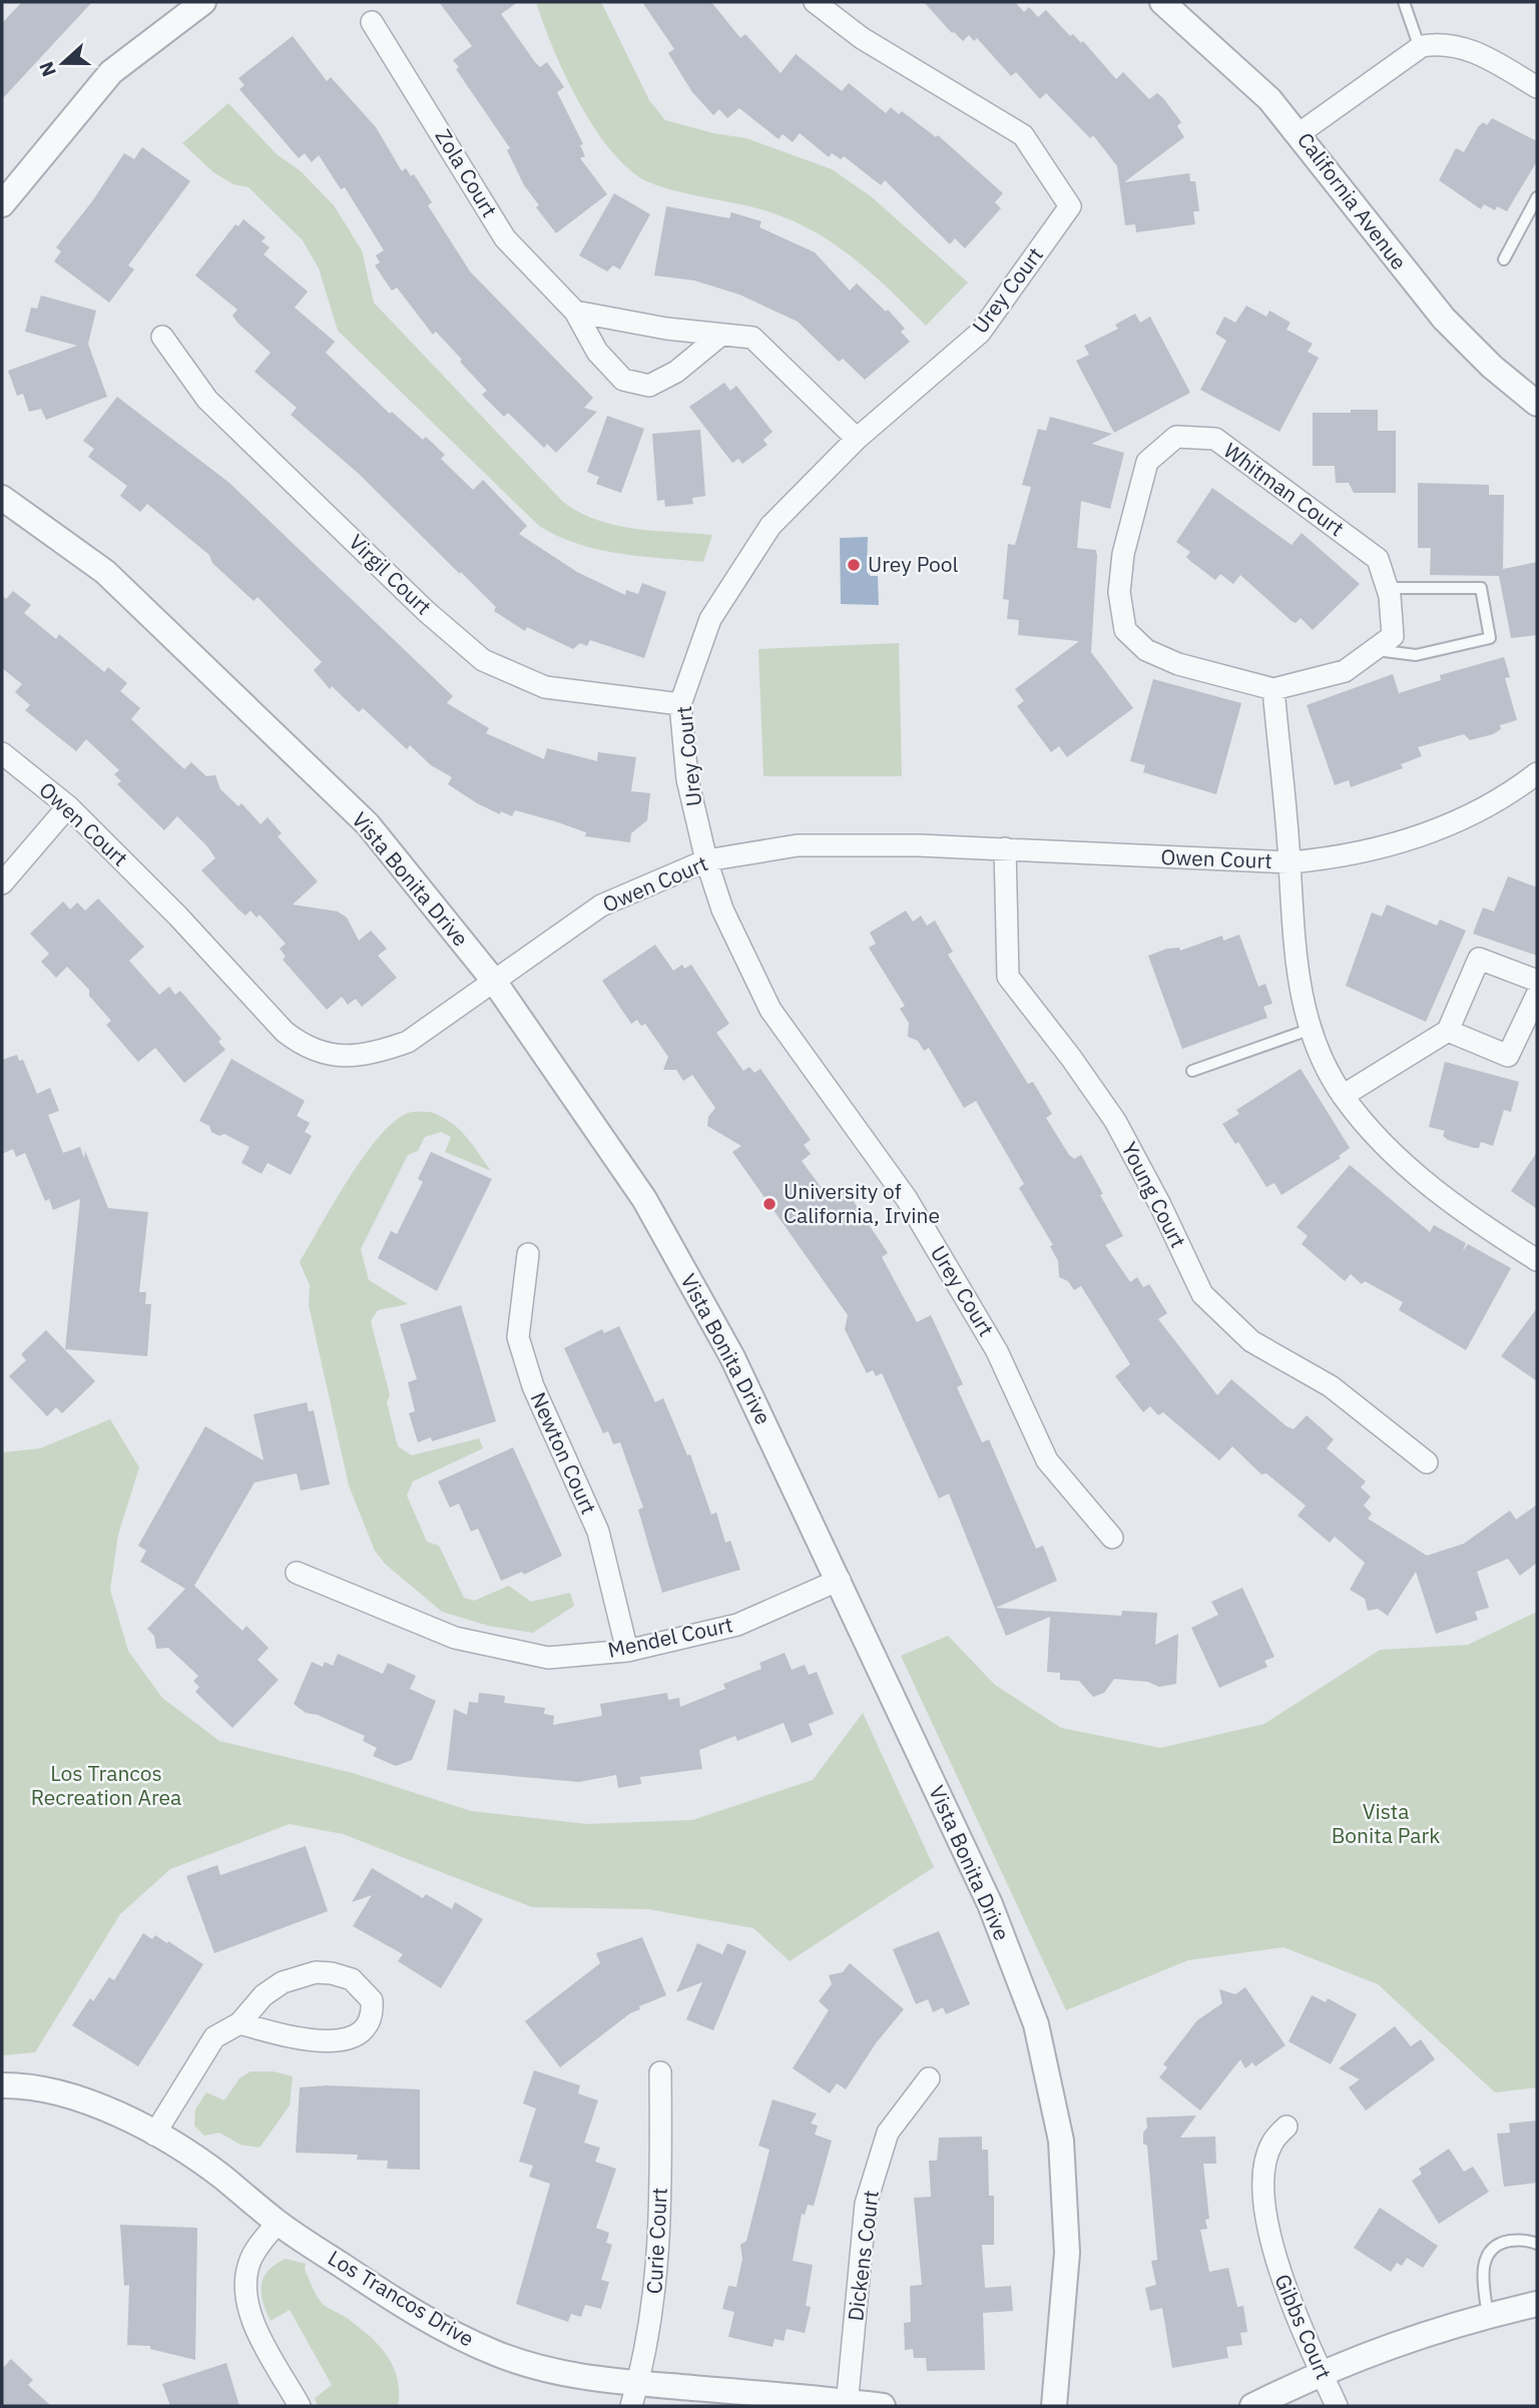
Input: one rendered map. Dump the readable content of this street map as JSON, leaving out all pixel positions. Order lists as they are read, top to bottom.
{
  "streets": {
    "street": [
      "Zola Court",
      "California Avenue",
      "Urey Court",
      "Whitman Court",
      "Virgil Court",
      "Owen Court",
      "Vista Bonita Drive",
      "Young Court",
      "Newton Court",
      "Mendel Court",
      "Curie Court",
      "Dickens Court",
      "Los Trancos Drive",
      "Gibbs Court"
    ]
  },
  "crossings": [
    ["Urey Court", "Virgil Court"],
    ["Urey Court", "Owen Court"],
    ["Owen Court", "Vista Bonita Drive"],
    ["Owen Court", "Young Court"],
    ["Vista Bonita Drive", "Mendel Court"],
    ["Newton Court", "Mendel Court"],
    ["Curie Court", "Los Trancos Drive"],
    ["Dickens Court", "Los Trancos Drive"]
  ],
  "parks": ["Los Trancos Recreation Area", "Vista Bonita Park"],
  "places": ["Urey Pool", "University of California, Irvine"],
  "north": "left"
}
